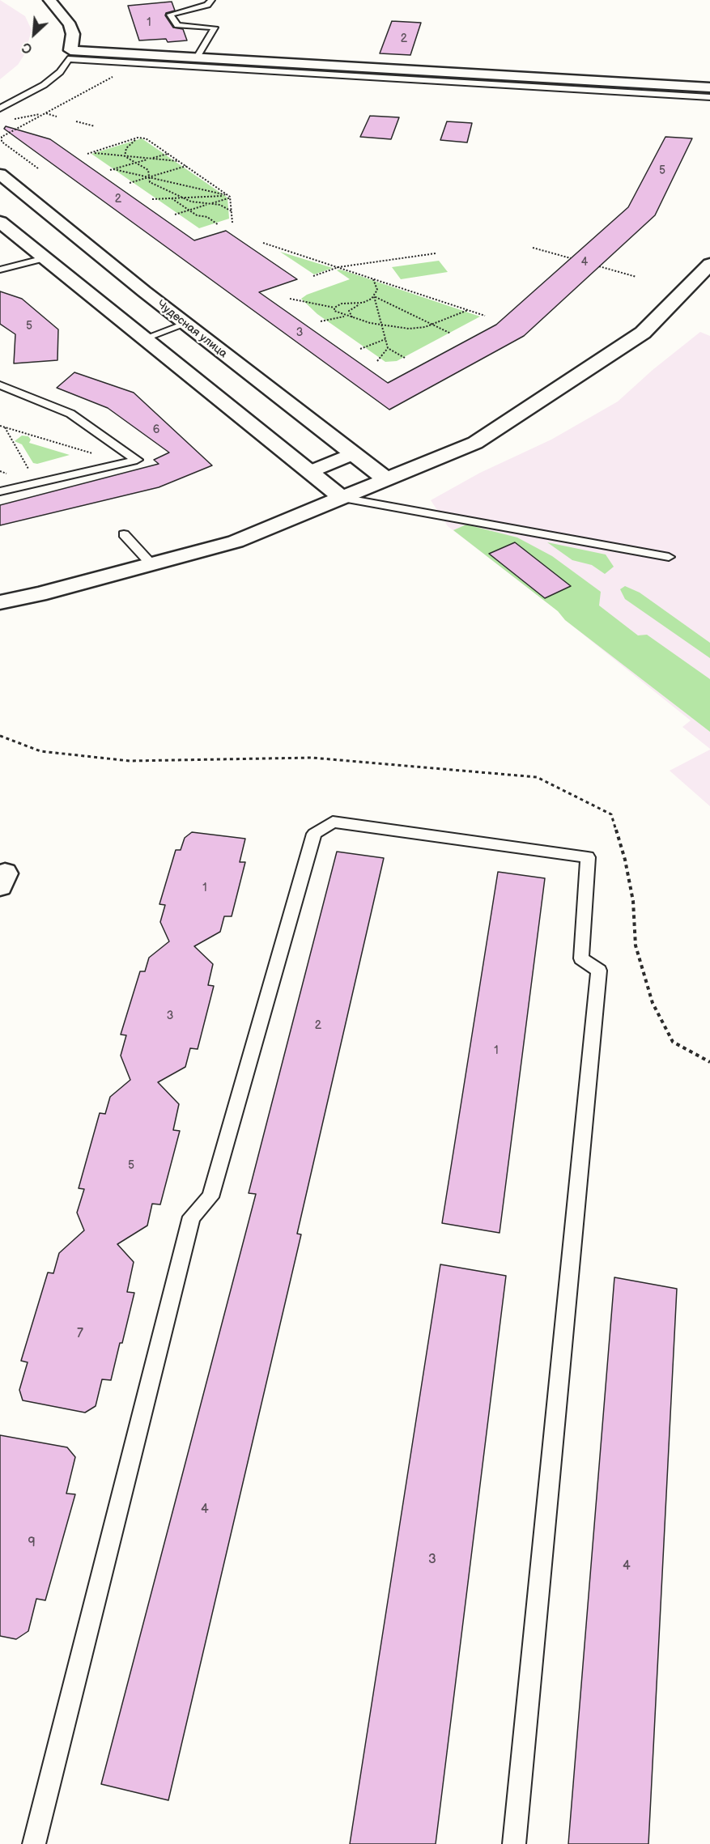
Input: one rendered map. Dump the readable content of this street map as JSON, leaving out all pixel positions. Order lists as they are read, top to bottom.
{
  "streets": {
    "street": ["Чудесная улица"]
  },
  "house_numbers": [
    "1",
    "2",
    "5",
    "2",
    "4",
    "5",
    "3",
    "6",
    "1",
    "3",
    "2",
    "1",
    "5",
    "7",
    "4",
    "9",
    "3",
    "4"
  ],
  "north": "bottom left"
}
